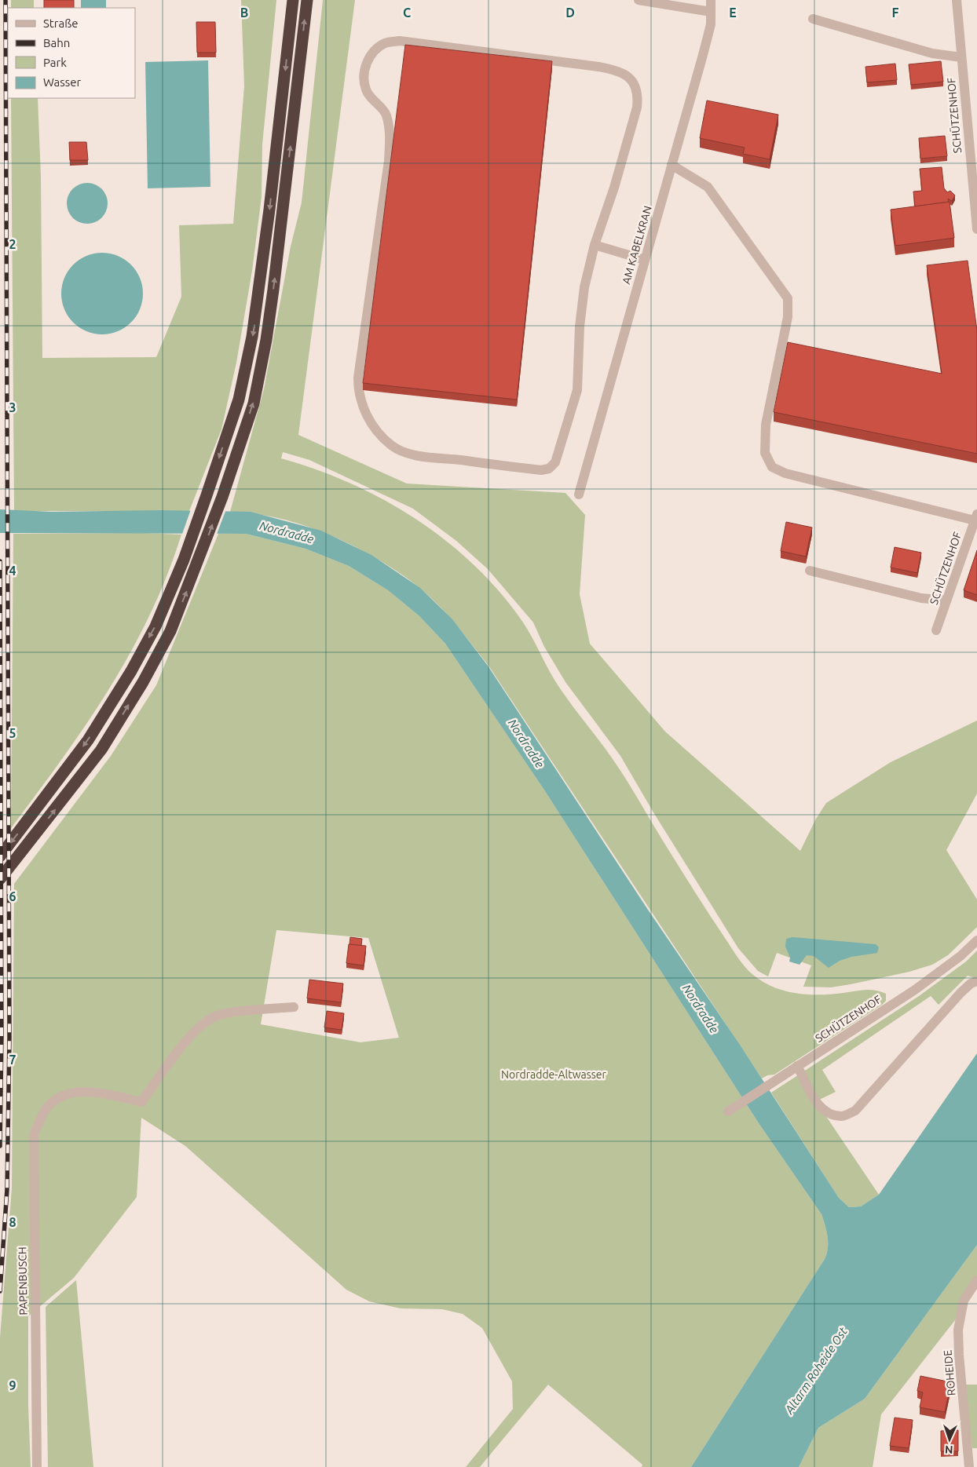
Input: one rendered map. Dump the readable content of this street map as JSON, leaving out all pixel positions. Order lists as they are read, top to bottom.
{
  "streets": {
    "street": [
      "SCHÜTZENHOF",
      "AM KABELKRAN",
      "PAPENBUSCH",
      "ROHEIDE"
    ]
  },
  "water": ["Nordradde", "Altarm Roheide Ost"],
  "parks": ["Nordradde-Altwasser"],
  "legend": [
    "Straße",
    "Bahn",
    "Park",
    "Wasser"
  ],
  "north": "bottom",
  "grid": {
    "columns": [
      "B",
      "C",
      "D",
      "E",
      "F"
    ],
    "rows": [
      "2",
      "3",
      "4",
      "5",
      "6",
      "7",
      "8",
      "9"
    ]
  }
}
